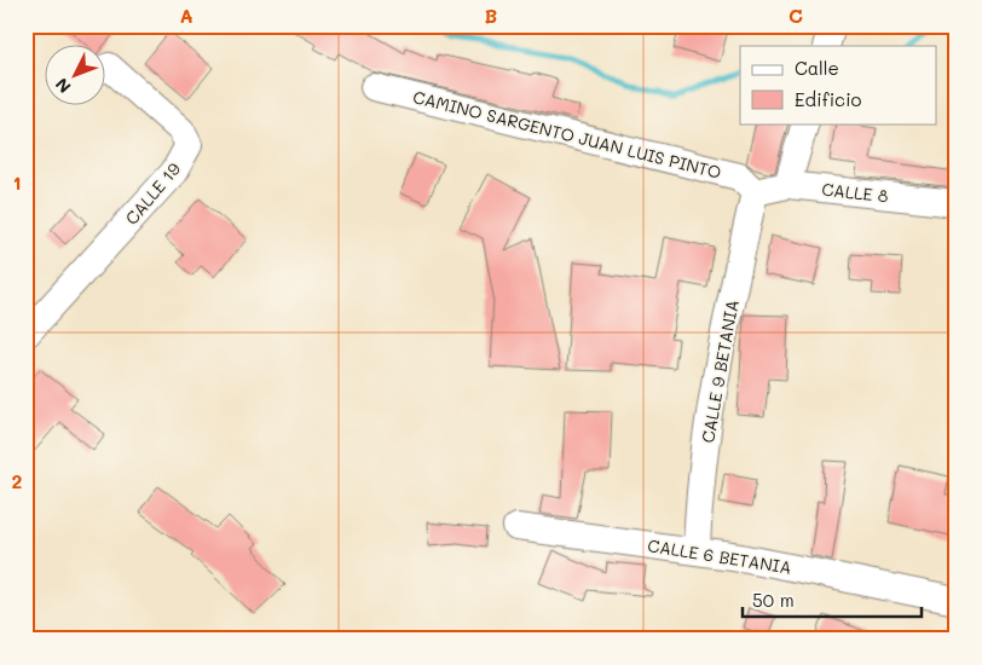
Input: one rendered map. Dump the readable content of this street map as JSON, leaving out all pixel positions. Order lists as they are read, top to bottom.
{
  "streets": {
    "street": [
      "CAMINO SARGENTO JUAN LUIS PINTO",
      "CALLE 8",
      "CALLE 19",
      "CALLE 9 BETANIA",
      "CALLE 6 BETANIA"
    ]
  },
  "crossings": [
    ["CAMINO SARGENTO JUAN LUIS PINTO", "CALLE 8"],
    ["CAMINO SARGENTO JUAN LUIS PINTO", "CALLE 9 BETANIA"],
    ["CALLE 8", "CALLE 9 BETANIA"],
    ["CALLE 9 BETANIA", "CALLE 6 BETANIA"]
  ],
  "legend": ["Calle", "Edificio"],
  "scale_bar": "50 m",
  "north": "bottom left",
  "grid": {
    "columns": ["A", "B", "C"],
    "rows": ["1", "2"]
  }
}
